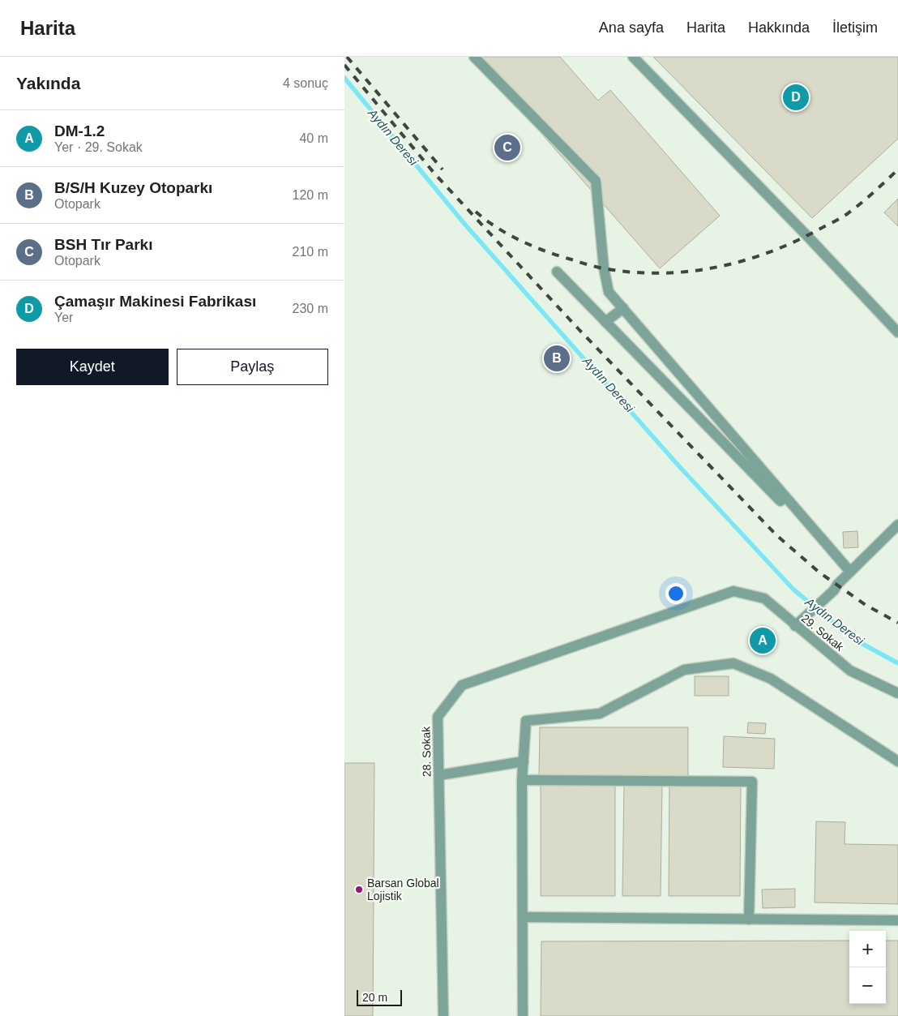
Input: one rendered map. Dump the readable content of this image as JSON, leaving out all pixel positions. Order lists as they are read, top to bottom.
{
  "streets": {
    "street": ["29. Sokak", "28. Sokak"]
  },
  "crossings": [
    ["29. Sokak", "28. Sokak"]
  ],
  "water": ["Aydın Deresi"],
  "places": ["Barsan Global Lojistik"],
  "scale_bar": "20 m",
  "page": {
    "header": "Harita",
    "nav": [
      "Ana sayfa",
      "Harita",
      "Hakkında",
      "İletişim"
    ],
    "heading": ["Yakında", "4 sonuç"],
    "pins": [
      "D",
      "C",
      "B",
      "A"
    ],
    "list": [
      {
        "mark": "A",
        "name": "DM-1.2",
        "note": "Yer · 29. Sokak",
        "value": "40 m"
      },
      {
        "mark": "B",
        "name": "B/S/H Kuzey Otoparkı",
        "note": "Otopark",
        "value": "120 m"
      },
      {
        "mark": "C",
        "name": "BSH Tır Parkı",
        "note": "Otopark",
        "value": "210 m"
      },
      {
        "mark": "D",
        "name": "Çamaşır Makinesi Fabrikası",
        "note": "Yer",
        "value": "230 m"
      }
    ],
    "buttons": ["Kaydet", "Paylaş"],
    "map_buttons": ["+", "−"],
    "scale": "20 m"
  }
}
